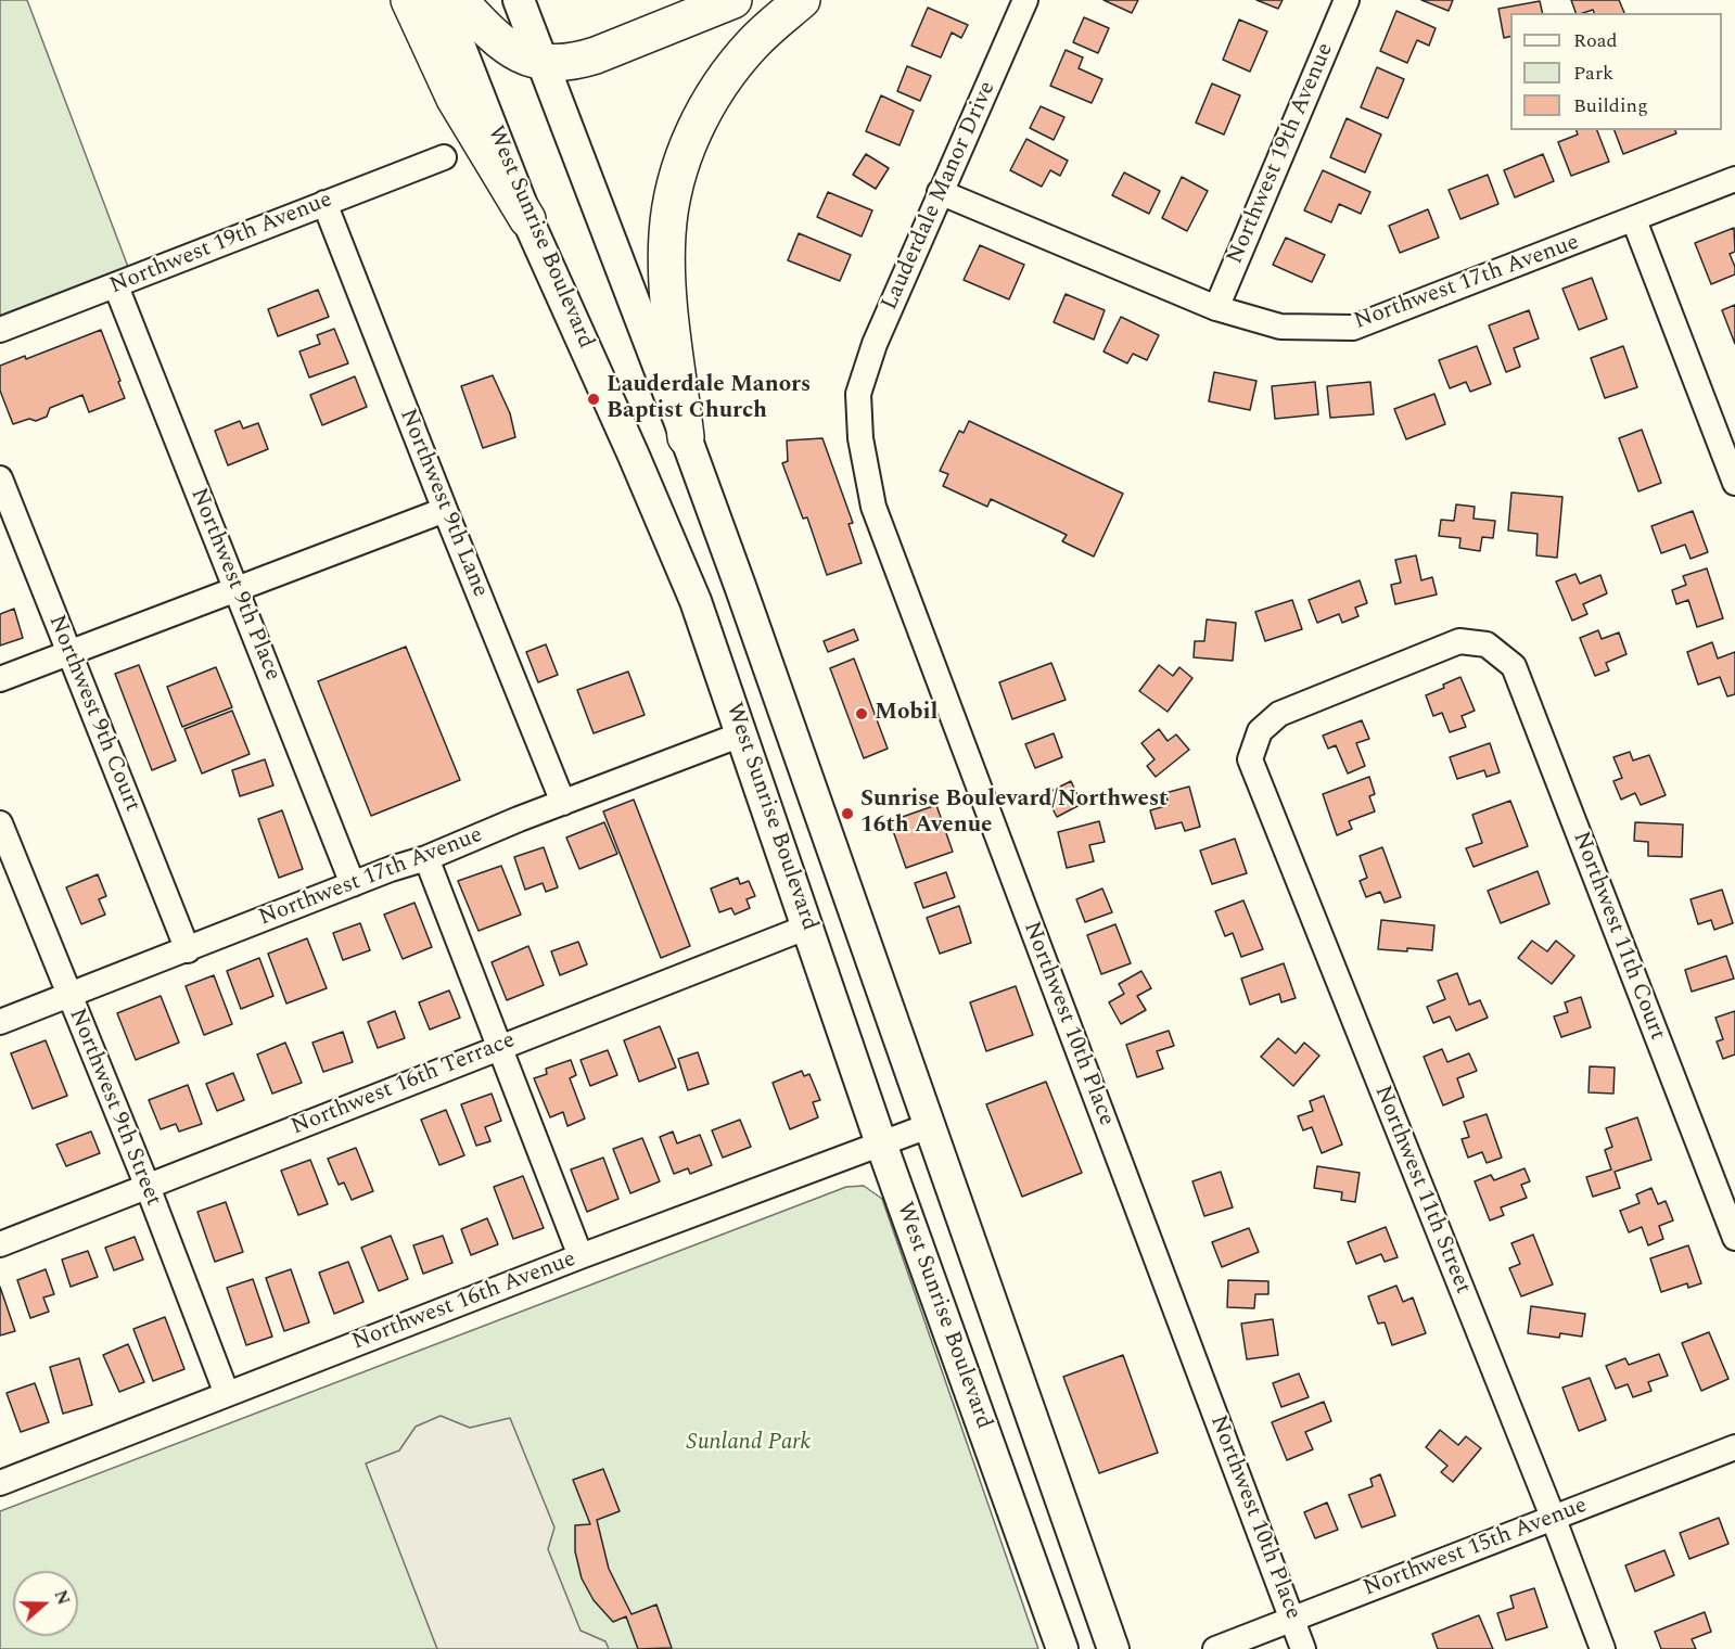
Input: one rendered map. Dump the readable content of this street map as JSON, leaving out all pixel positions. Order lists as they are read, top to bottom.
{
  "streets": {
    "main road": ["West Sunrise Boulevard"],
    "street": [
      "Northwest 19th Avenue",
      "Lauderdale Manor Drive",
      "Northwest 17th Avenue",
      "Northwest 9th Lane",
      "Northwest 9th Place",
      "Northwest 9th Court",
      "Northwest 11th Court",
      "Northwest 10th Place",
      "Northwest 16th Terrace",
      "Northwest 9th Street",
      "Northwest 11th Street",
      "Northwest 16th Avenue",
      "Northwest 15th Avenue"
    ]
  },
  "crossings": [
    ["Northwest 19th Avenue", "Northwest 17th Avenue"],
    ["Northwest 19th Avenue", "Northwest 9th Lane"],
    ["Northwest 19th Avenue", "Northwest 9th Place"],
    ["Lauderdale Manor Drive", "Northwest 17th Avenue"],
    ["Lauderdale Manor Drive", "Northwest 10th Place"],
    ["West Sunrise Boulevard", "Northwest 17th Avenue"],
    ["West Sunrise Boulevard", "Northwest 16th Terrace"],
    ["West Sunrise Boulevard", "Northwest 16th Avenue"],
    ["Northwest 17th Avenue", "Northwest 9th Lane"],
    ["Northwest 17th Avenue", "Northwest 9th Place"],
    ["Northwest 17th Avenue", "Northwest 9th Court"],
    ["Northwest 17th Avenue", "Northwest 9th Street"],
    ["Northwest 11th Court", "Northwest 11th Street"],
    ["Northwest 10th Place", "Northwest 15th Avenue"],
    ["Northwest 16th Terrace", "Northwest 9th Street"],
    ["Northwest 9th Street", "Northwest 16th Avenue"],
    ["Northwest 11th Street", "Northwest 15th Avenue"]
  ],
  "parks": ["Sunland Park"],
  "places": ["Lauderdale Manors Baptist Church", "Mobil", "Sunrise Boulevard/Northwest 16th Avenue"],
  "legend": ["Road", "Park", "Building"],
  "north": "right"
}
